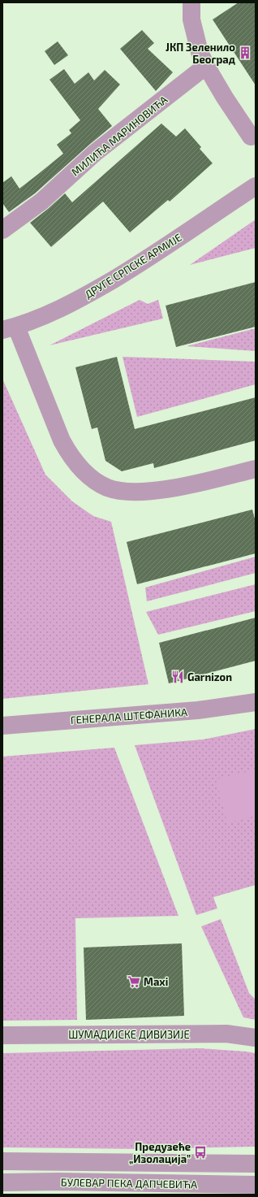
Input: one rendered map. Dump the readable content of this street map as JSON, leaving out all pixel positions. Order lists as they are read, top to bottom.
{
  "streets": {
    "street": [
      "МИЛИЋА МАРИНОВИЋА",
      "ДРУГЕ СРПСКЕ АРМИЈЕ",
      "ГЕНЕРАЛА ШТЕФАНИКА",
      "ШУМАДИЈСКЕ ДИВИЗИЈЕ",
      "БУЛЕВАР ПЕКА ДАПЧЕВИЋА"
    ]
  },
  "places": {
    "building": ["ЈКП Зеленило Београд"],
    "restaurant": ["Garnizon"],
    "supermarket": ["Maxi"],
    "bus stop": ["Предузеће „Изолација”"]
  }
}
